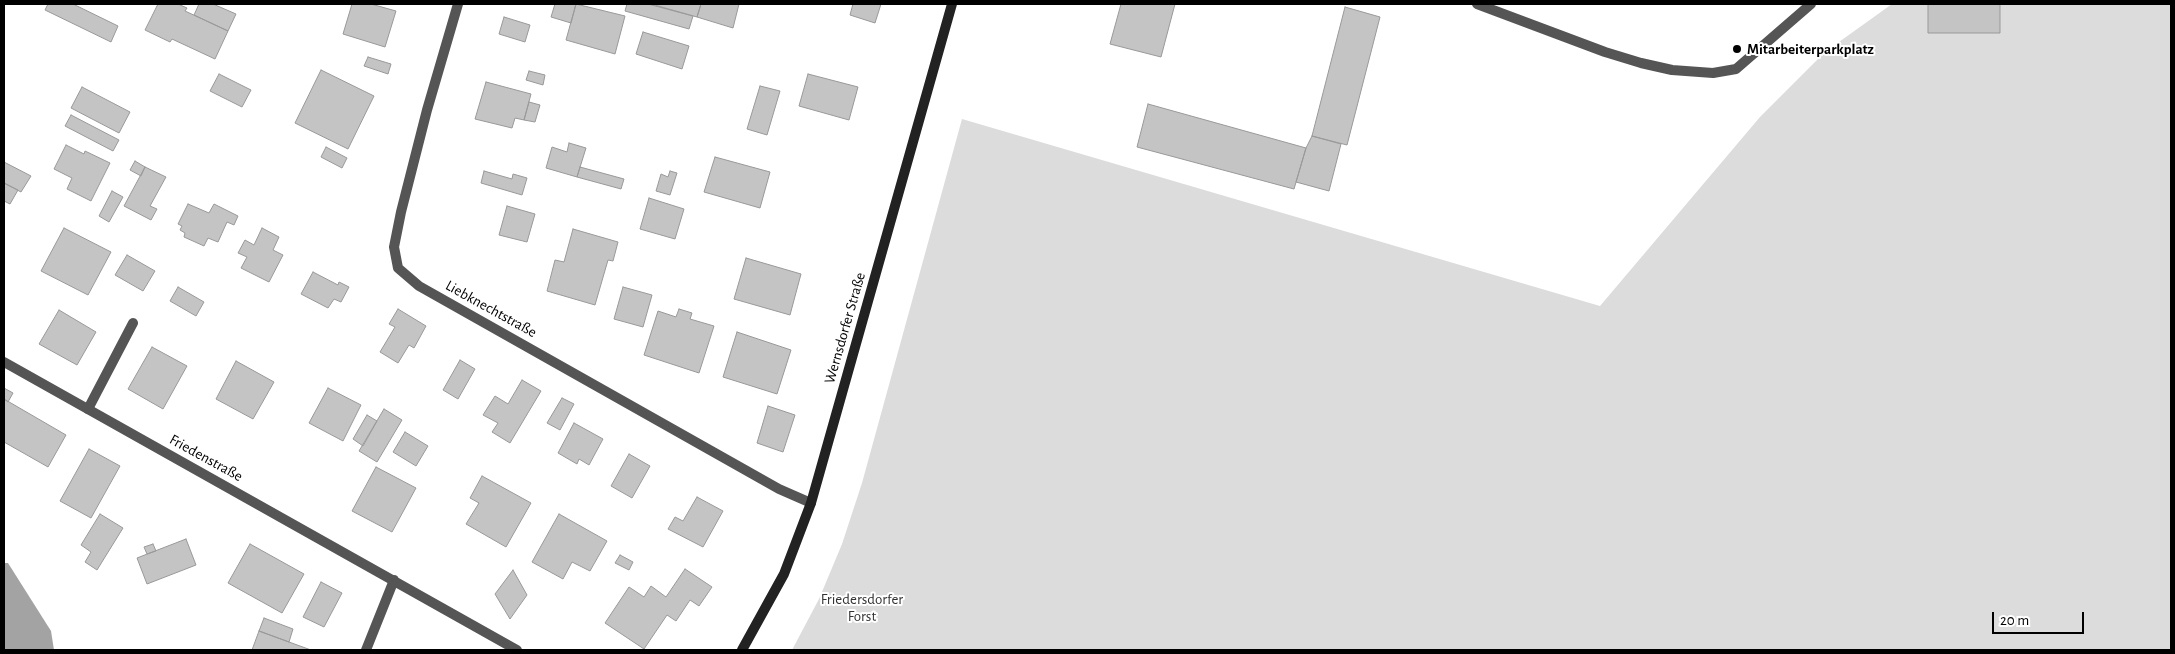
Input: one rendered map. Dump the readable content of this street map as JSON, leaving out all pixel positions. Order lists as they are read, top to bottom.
{
  "streets": {
    "main road": ["Wernsdorfer Straße"],
    "street": ["Liebknechtstraße", "Friedenstraße"]
  },
  "crossings": [
    ["Liebknechtstraße", "Wernsdorfer Straße"]
  ],
  "parks": ["Friedersdorfer Forst"],
  "places": ["Mitarbeiterparkplatz"],
  "scale_bar": "20 m"
}
